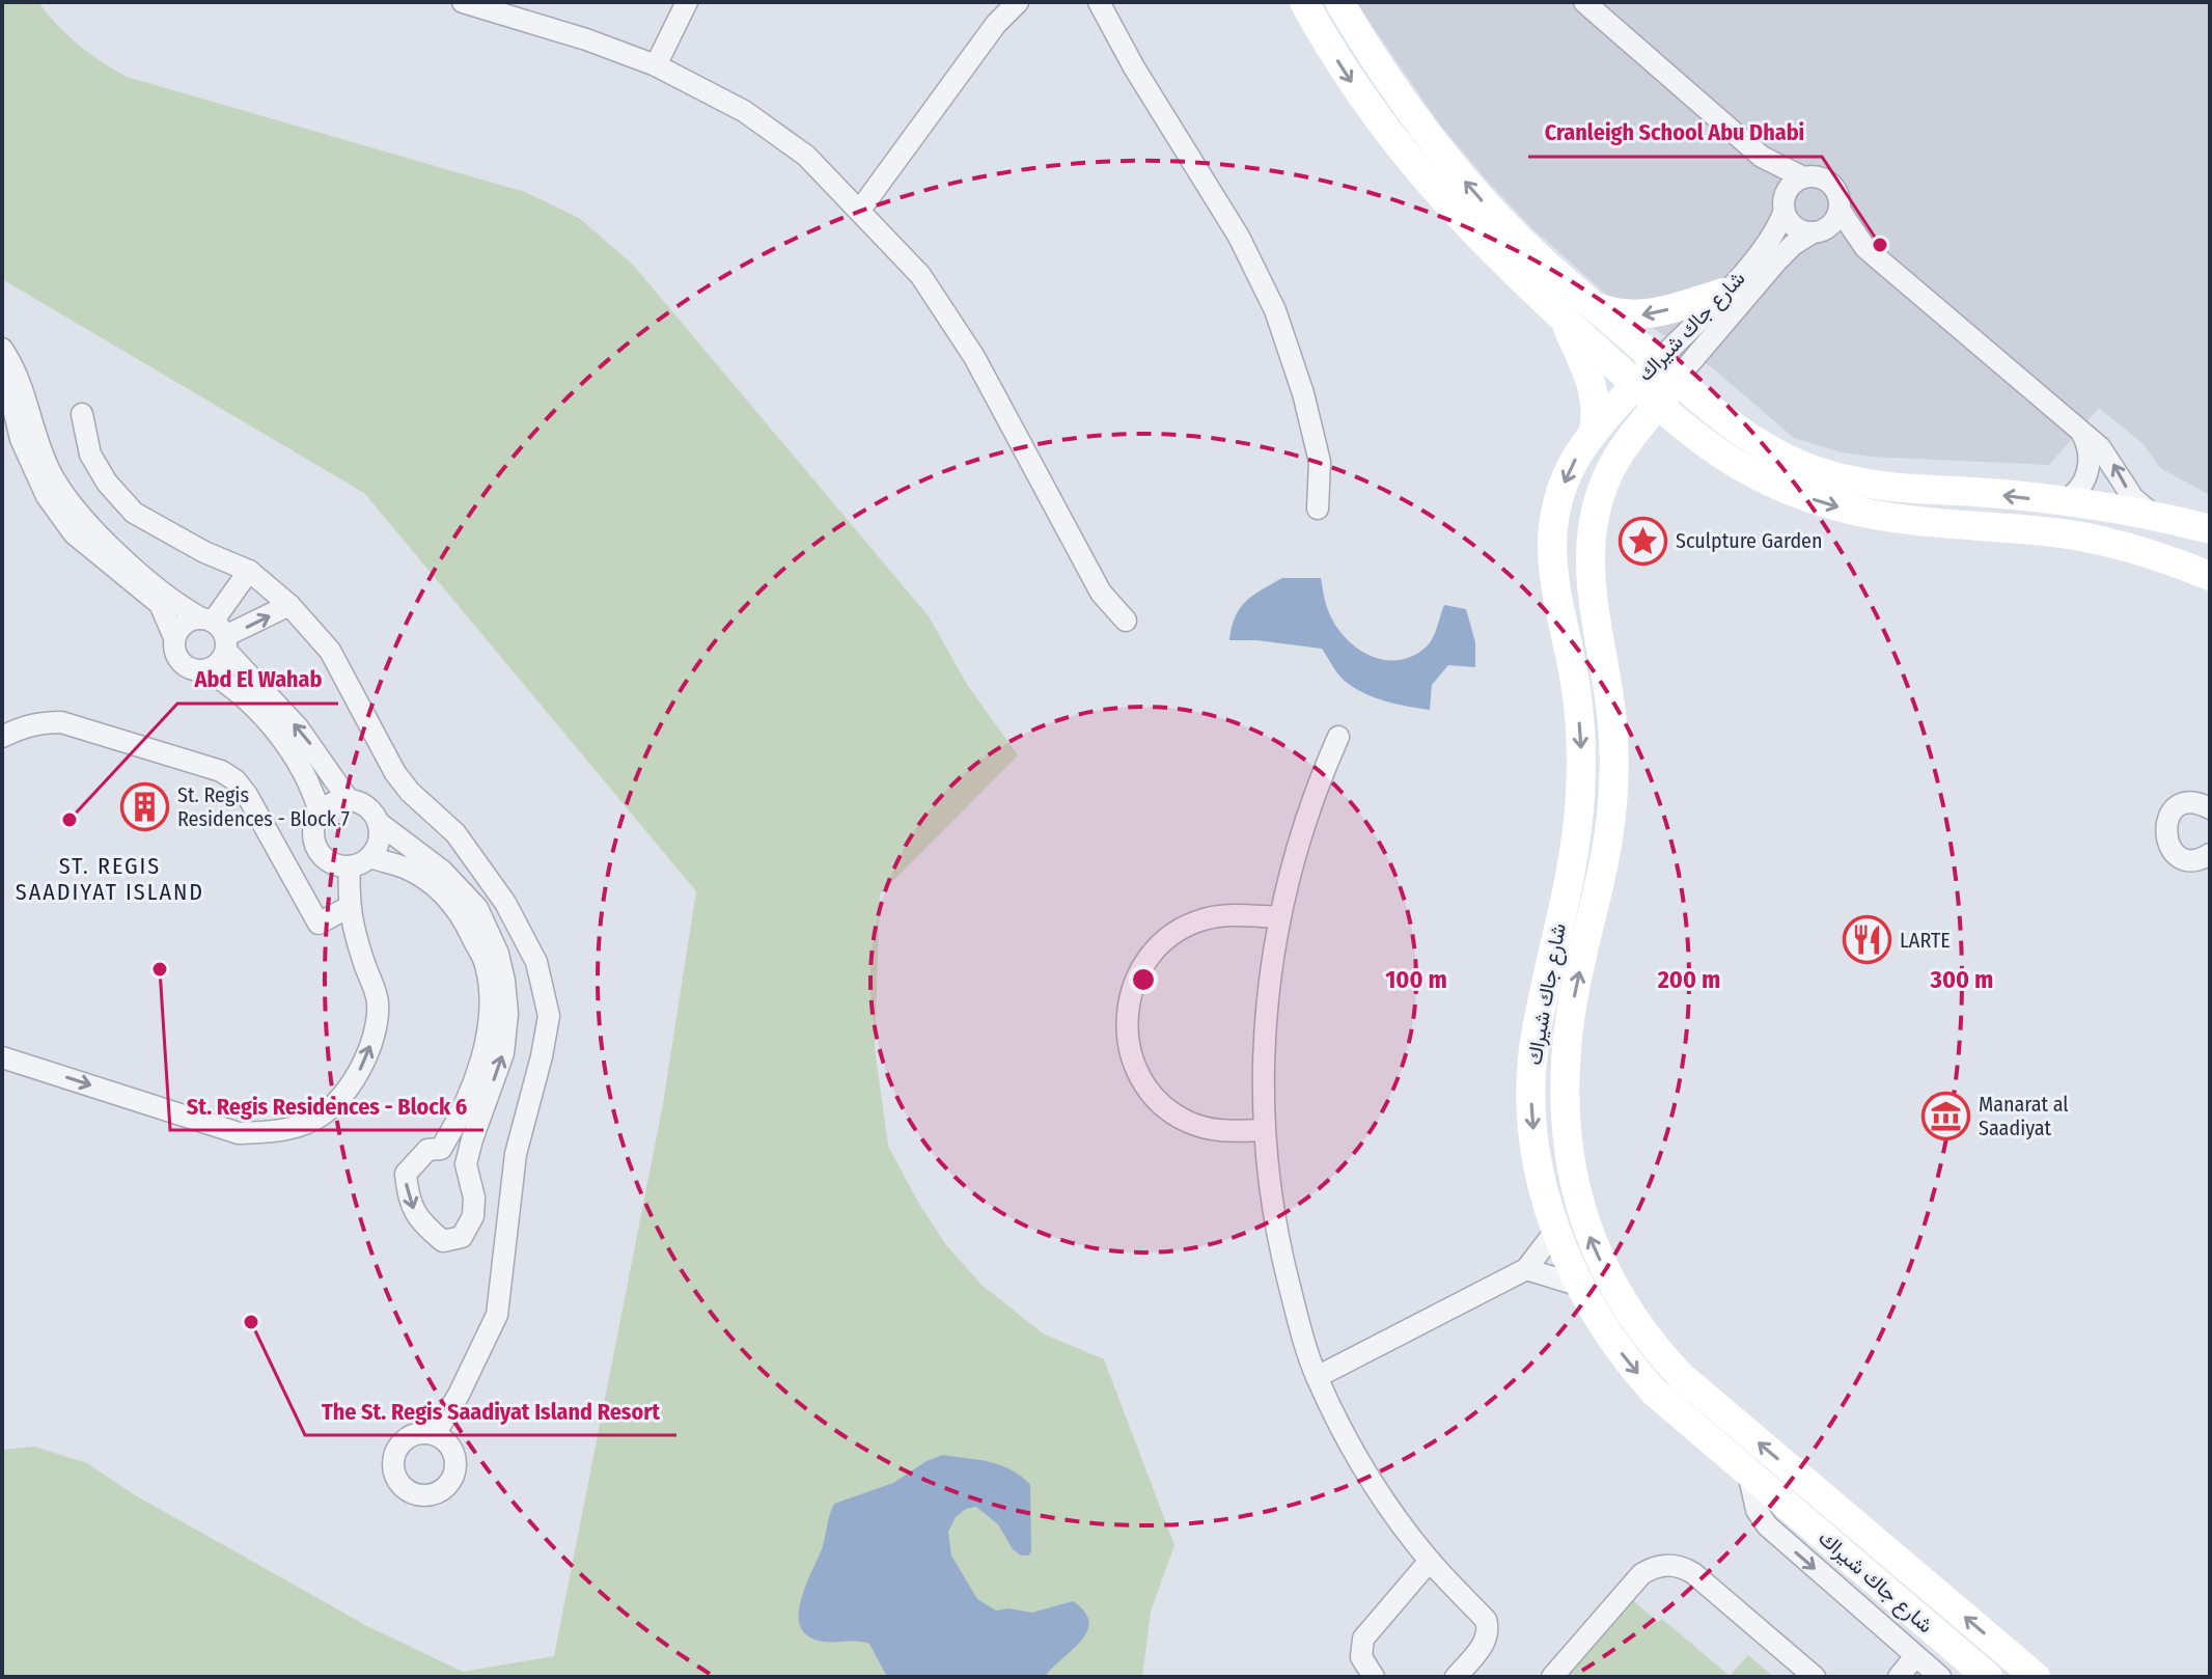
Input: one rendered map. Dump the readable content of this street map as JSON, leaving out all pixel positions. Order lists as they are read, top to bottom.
{
  "streets": {
    "street": ["شارع جاك شيراك"]
  },
  "districts": ["ST. REGIS SAADIYAT ISLAND"],
  "places": {
    "other": [
      "Cranleigh School Abu Dhabi",
      "Abd El Wahab",
      "St. Regis Residences - Block 6",
      "The St. Regis Saadiyat Island Resort"
    ],
    "place": ["Sculpture Garden"],
    "building": ["St. Regis Residences - Block 7"],
    "restaurant": ["LARTE"],
    "museum": ["Manarat al Saadiyat"]
  },
  "rings": ["100 m", "200 m", "300 m"]
}
